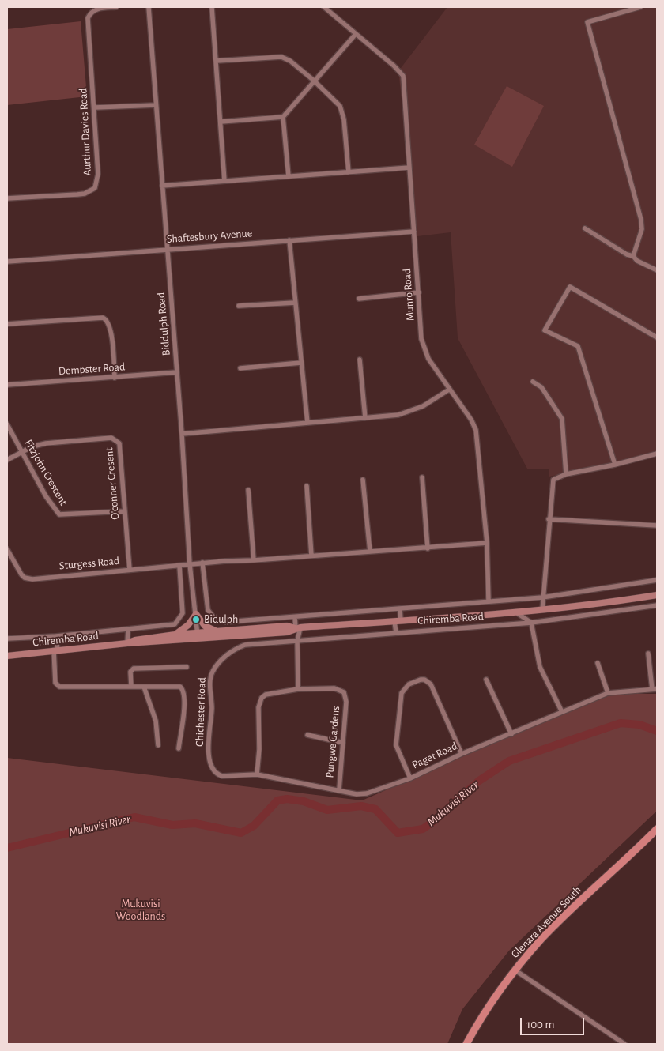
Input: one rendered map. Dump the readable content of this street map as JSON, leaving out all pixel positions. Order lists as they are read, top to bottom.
{
  "streets": {
    "main road": ["Chiremba Road", "Glenara Avenue South"],
    "street": [
      "Aurthur Davies Road",
      "Shaftesbury Avenue",
      "Munro Road",
      "Biddulph Road",
      "Dempster Road",
      "Fitzjohn Crescent",
      "O'conner Cresent",
      "Sturgess Road",
      "Chichester Road",
      "Pungwe Gardens",
      "Paget Road"
    ]
  },
  "crossings": [
    ["Shaftesbury Avenue", "Munro Road"],
    ["Shaftesbury Avenue", "Biddulph Road"],
    ["Munro Road", "Sturgess Road"],
    ["Biddulph Road", "Dempster Road"],
    ["Biddulph Road", "Sturgess Road"],
    ["Biddulph Road", "Chiremba Road"],
    ["Fitzjohn Crescent", "O'conner Cresent"],
    ["O'conner Cresent", "Sturgess Road"],
    ["Chiremba Road", "Chichester Road"],
    ["Chichester Road", "Paget Road"],
    ["Pungwe Gardens", "Paget Road"]
  ],
  "water": ["Mukuvisi River"],
  "parks": ["Mukuvisi Woodlands"],
  "places": ["Bidulph"],
  "scale_bar": "100 m"
}
